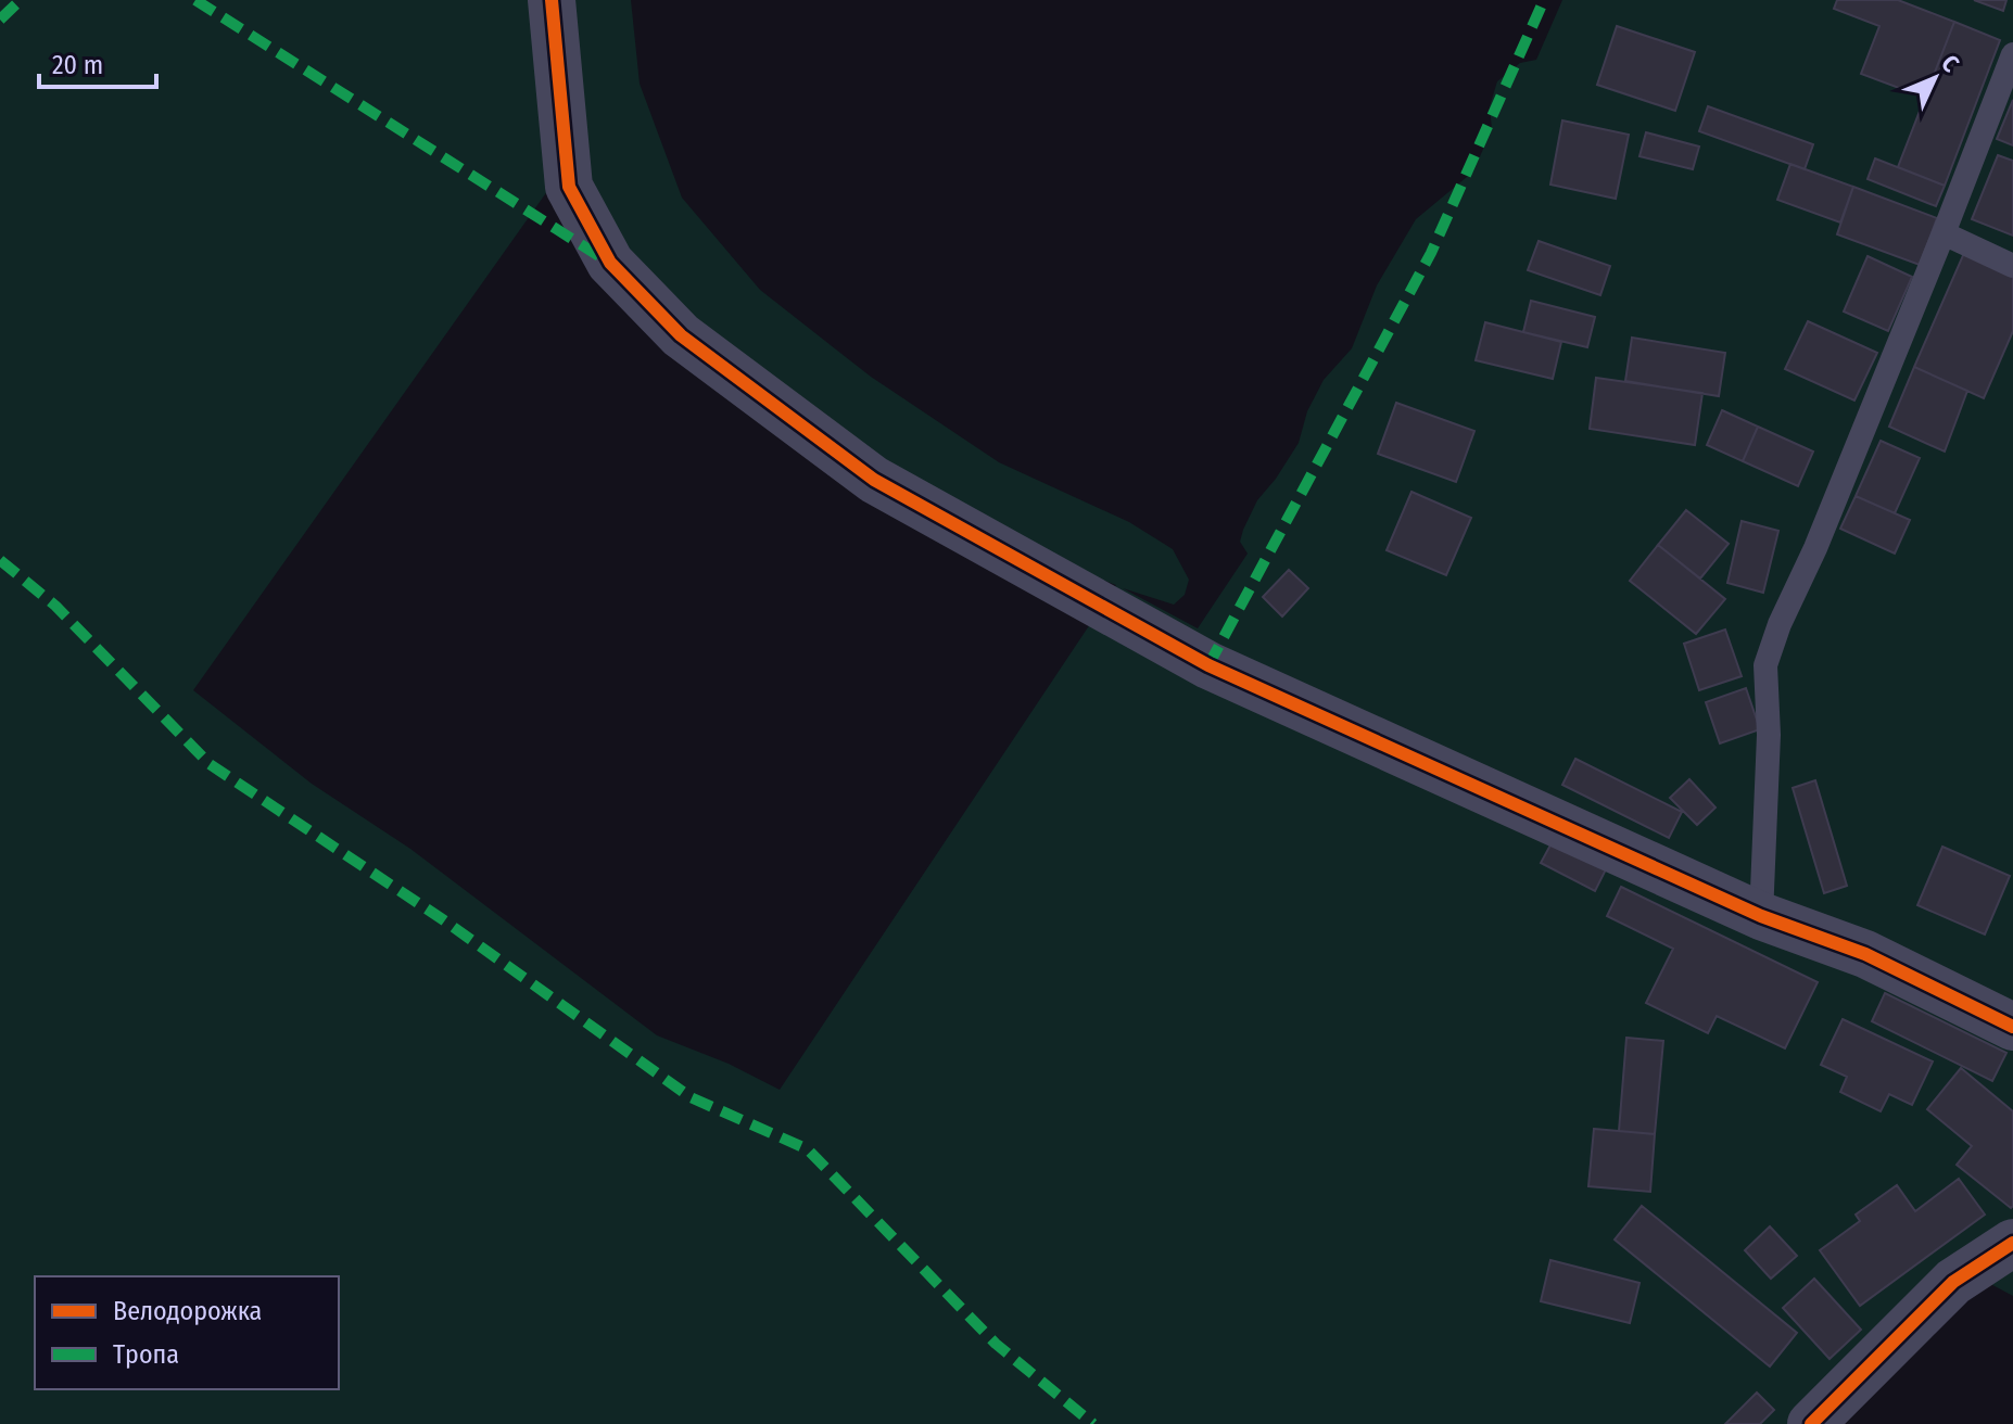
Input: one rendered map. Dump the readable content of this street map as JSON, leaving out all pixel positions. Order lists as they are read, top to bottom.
{
  "legend": ["Велодорожка", "Тропа"],
  "scale_bar": "20 m",
  "north": "top right"
}
